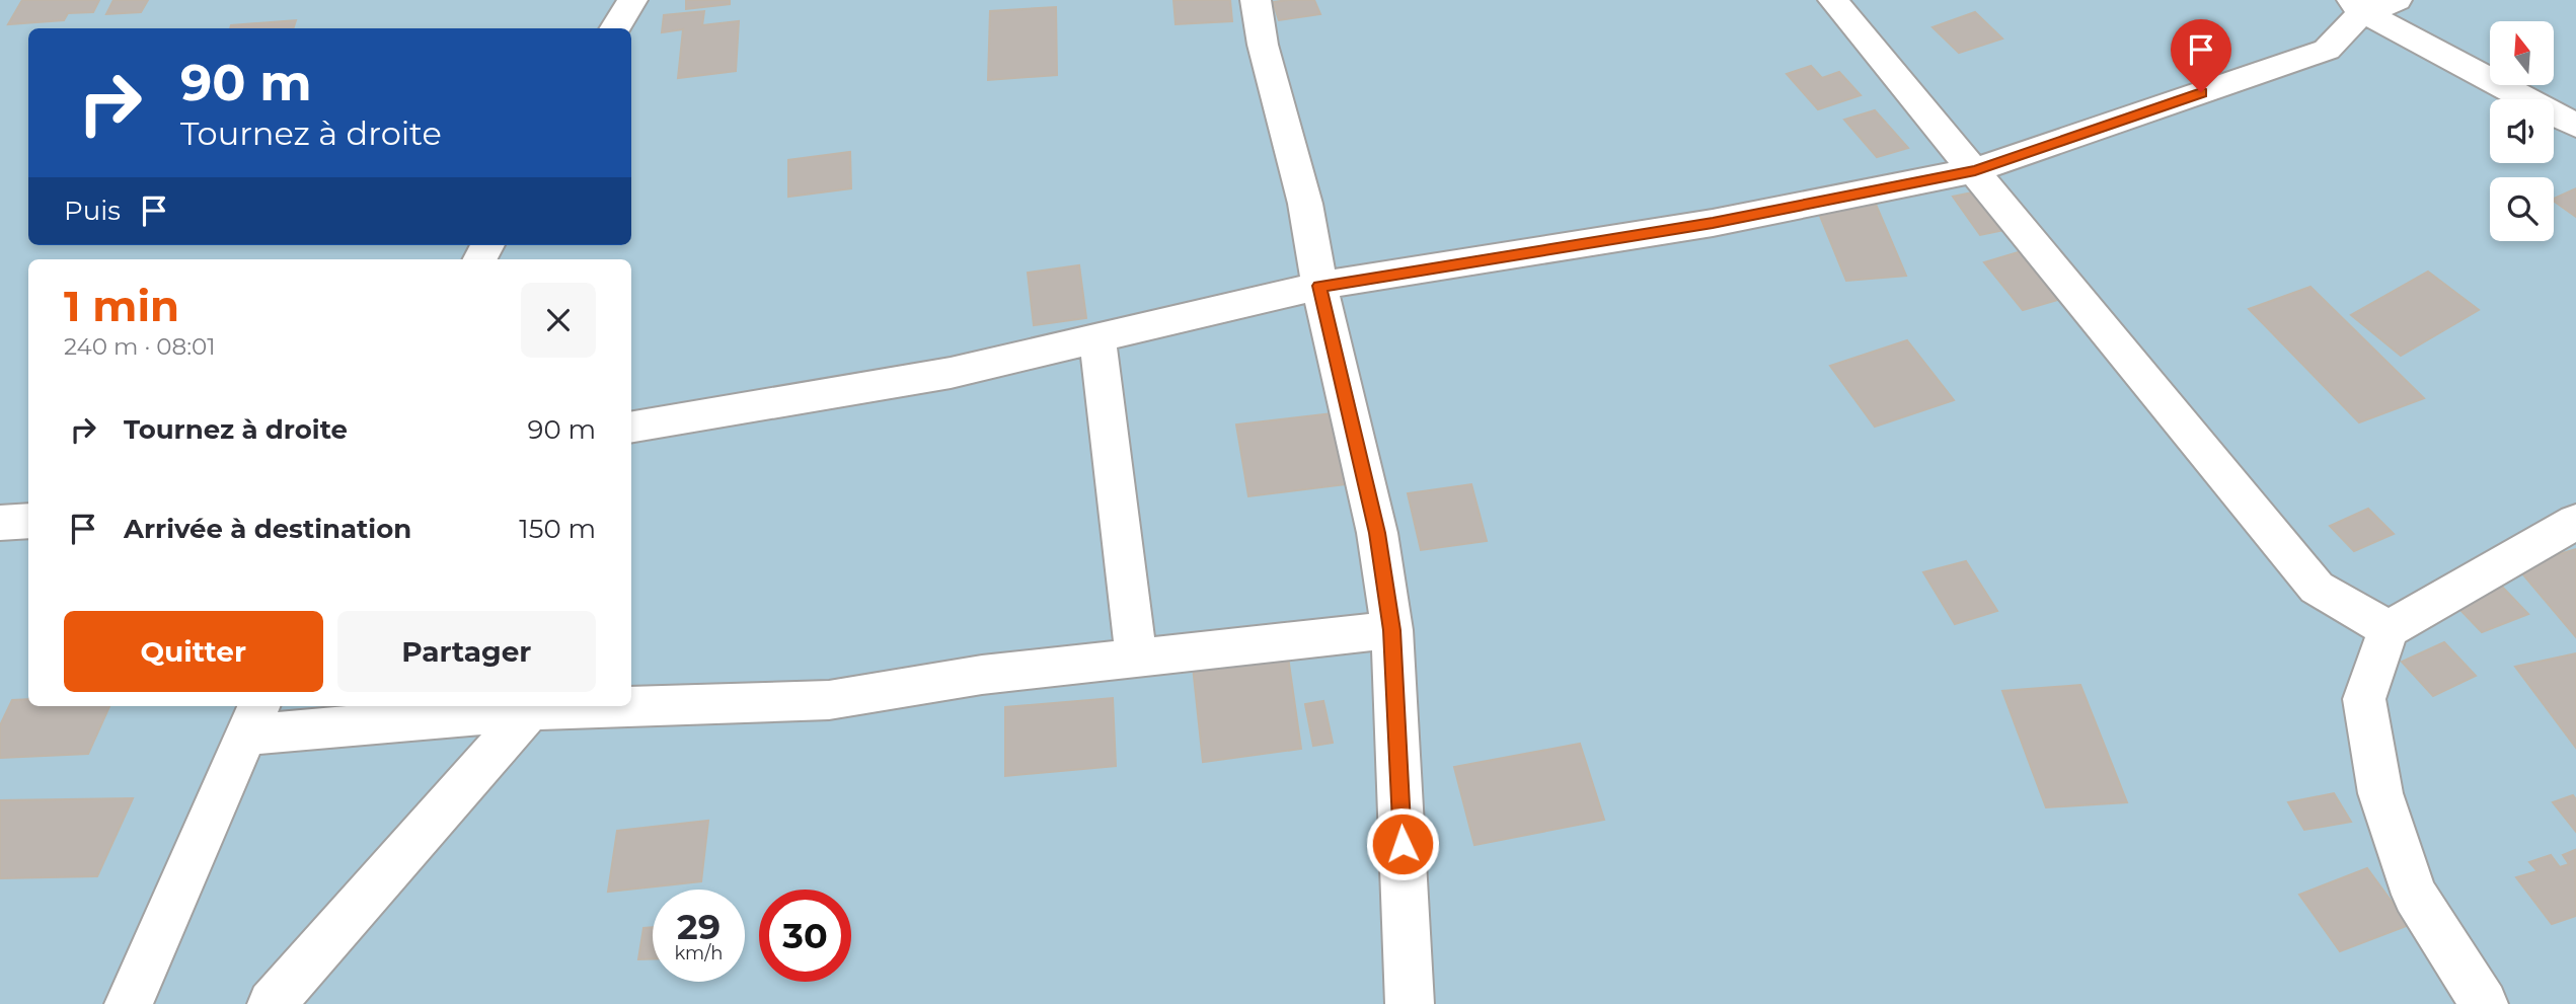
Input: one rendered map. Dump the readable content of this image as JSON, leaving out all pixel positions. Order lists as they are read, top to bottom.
{
  "north": "top",
  "page": {
    "turn": ["90 m", "Tournez à droite"],
    "then": "Puis",
    "heading": ["1 min", "240 m · 08:01"],
    "list": [
      {
        "name": "Tournez à droite",
        "value": "90 m"
      },
      {
        "name": "Arrivée à destination",
        "value": "150 m"
      }
    ],
    "buttons": ["Quitter", "Partager"],
    "speed": "29 km/h",
    "limit": "30"
  }
}
